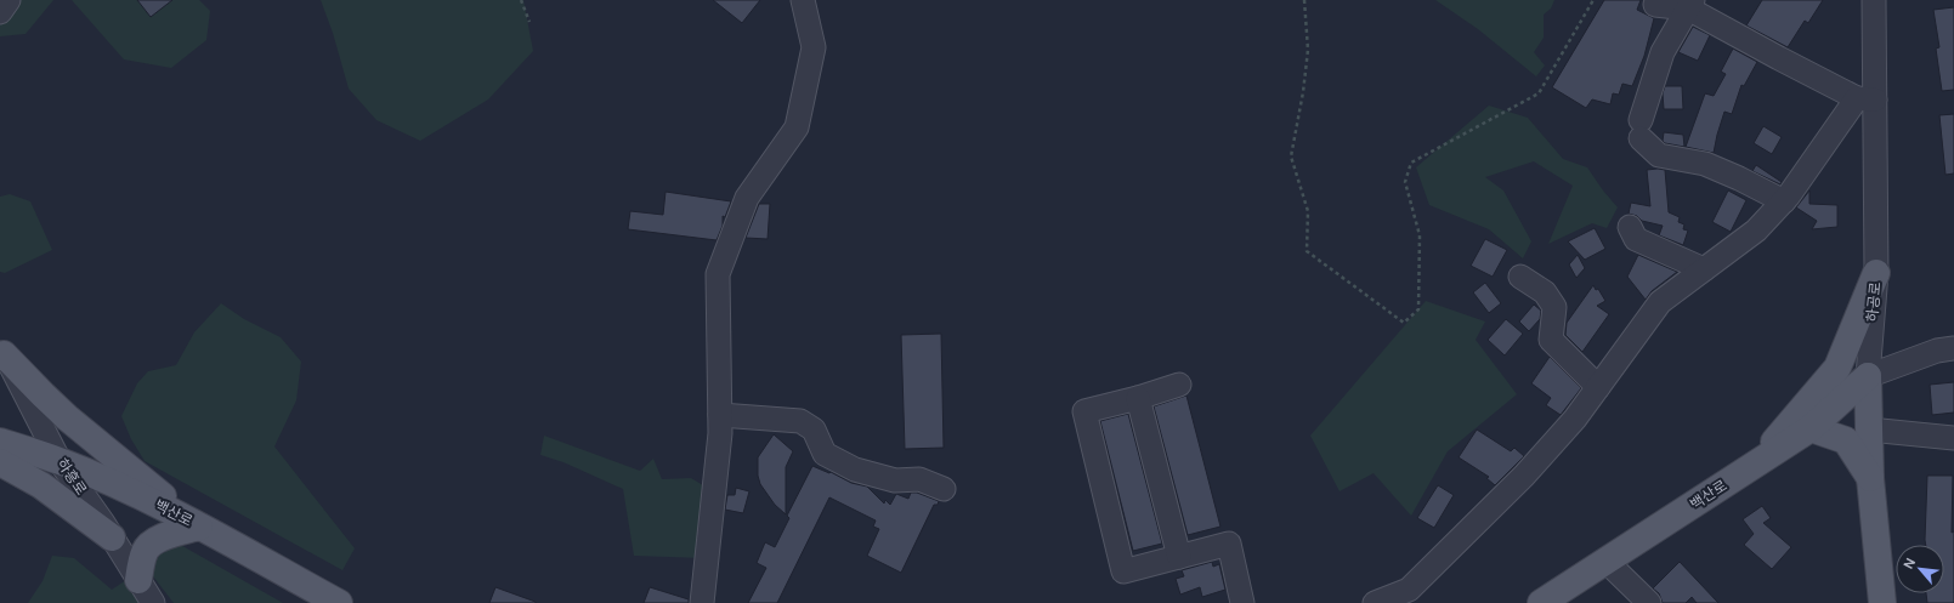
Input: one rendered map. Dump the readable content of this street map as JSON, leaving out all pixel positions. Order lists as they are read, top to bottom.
{
  "streets": {
    "main road": ["하공로", "백산로"],
    "street": ["하흥로"]
  },
  "crossings": [
    ["하공로", "백산로"],
    ["하흥로", "백산로"]
  ],
  "north": "top left"
}
